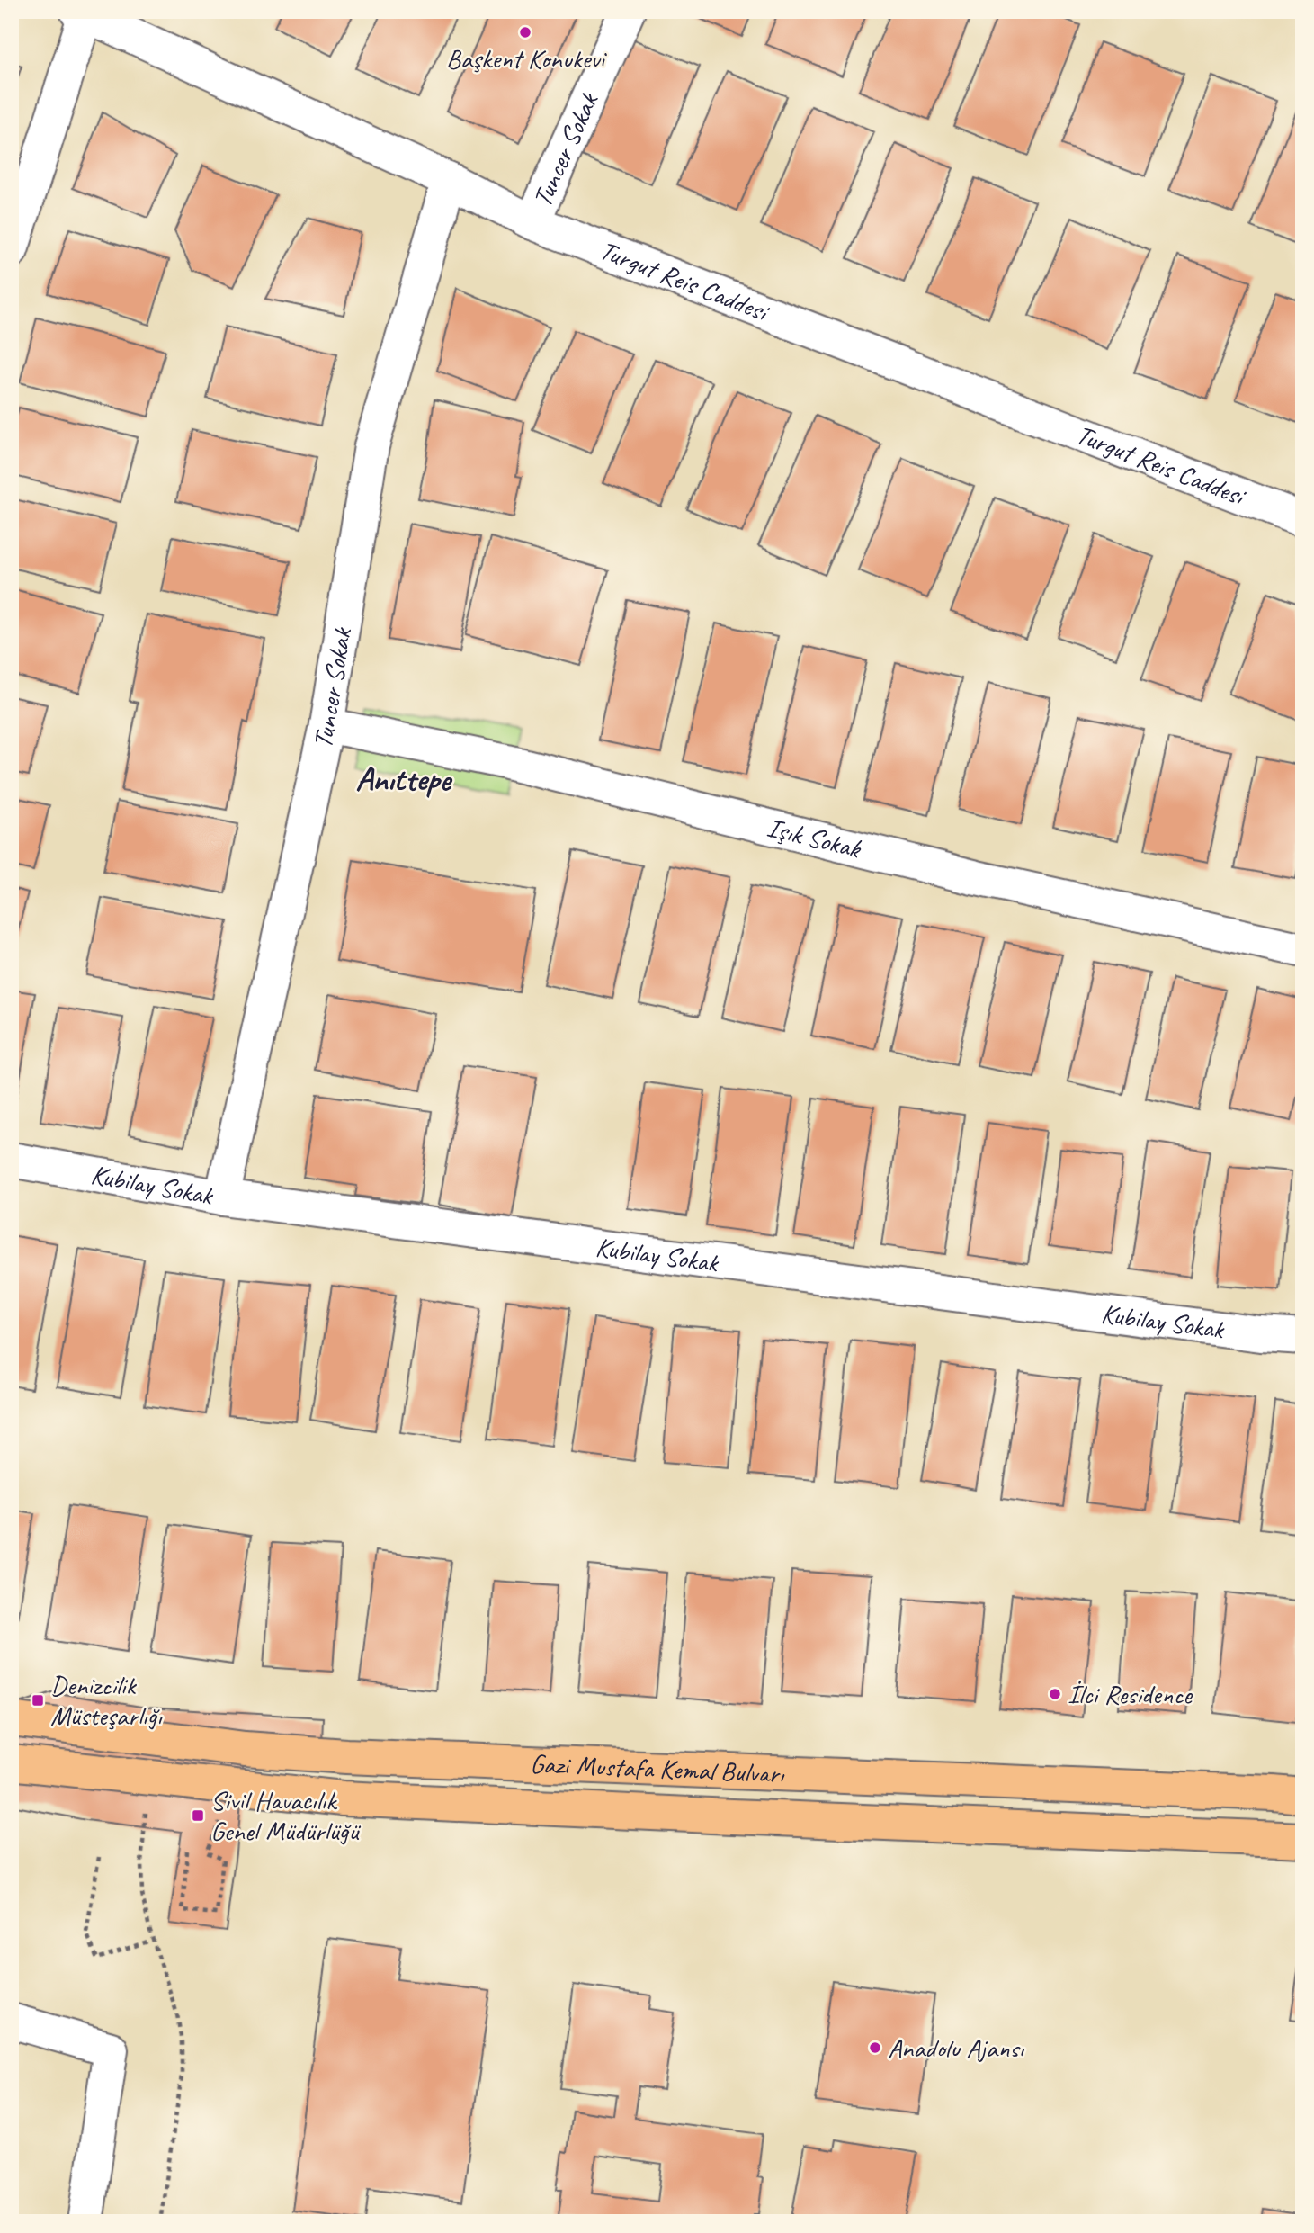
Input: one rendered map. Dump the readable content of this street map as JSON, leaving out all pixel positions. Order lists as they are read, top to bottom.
{
  "streets": {
    "main road": ["Gazi Mustafa Kemal Bulvarı"],
    "street": [
      "Tuncer Sokak",
      "Turgut Reis Caddesi",
      "Işık Sokak",
      "Kubilay Sokak"
    ]
  },
  "crossings": [
    ["Tuncer Sokak", "Turgut Reis Caddesi"],
    ["Tuncer Sokak", "Işık Sokak"],
    ["Tuncer Sokak", "Kubilay Sokak"]
  ],
  "districts": ["Anıttepe"],
  "places": {
    "other": ["Başkent Konukevi", "İlci Residence", "Anadolu Ajansı"],
    "transit": ["Denizcilik Müsteşarlığı", "Sivil Havacılık Genel Müdürlüğü"]
  }
}
